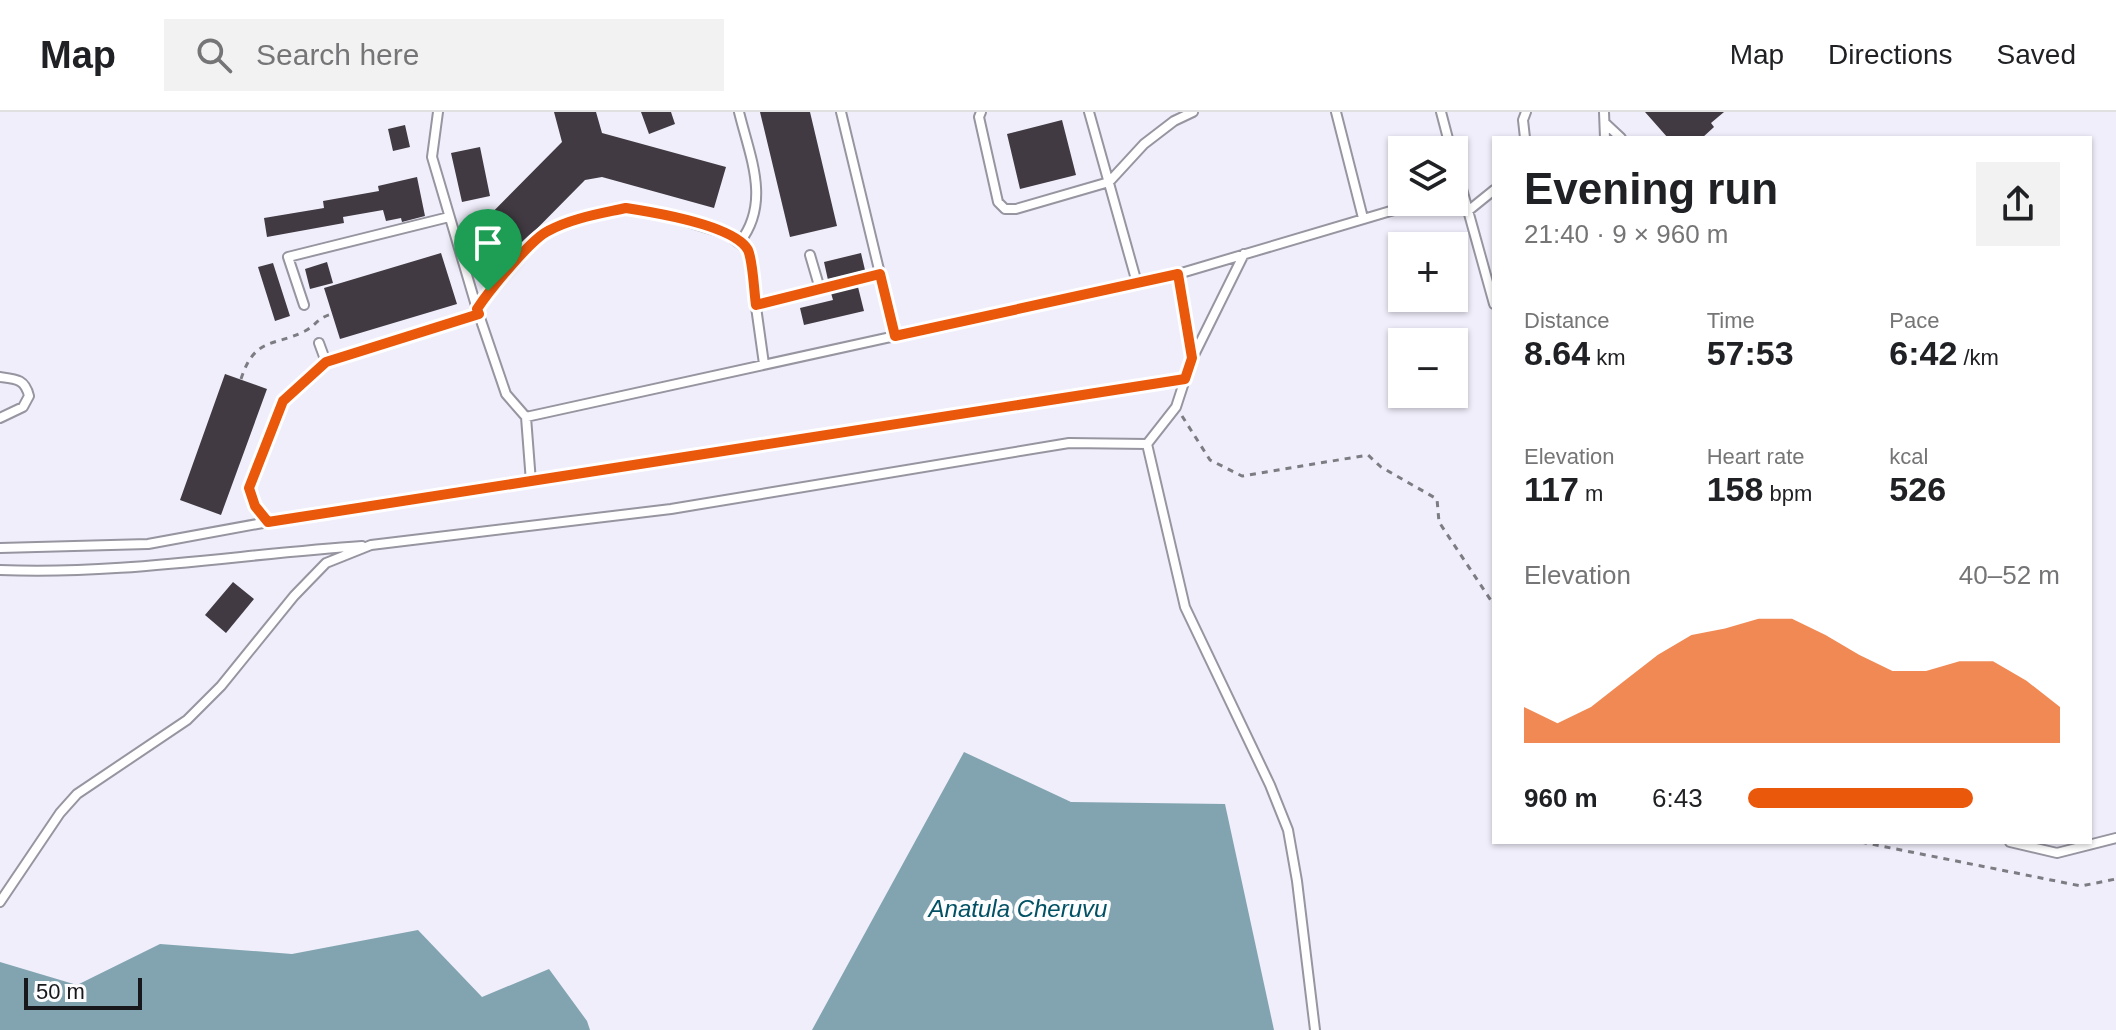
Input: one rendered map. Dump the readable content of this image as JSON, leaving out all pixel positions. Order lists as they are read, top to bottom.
{
  "water": ["Anatula Cheruvu"],
  "scale_bar": "50 m",
  "page": {
    "header": "Map",
    "search": "Search here",
    "nav": ["Map", "Directions", "Saved"],
    "map_buttons": ["+", "−"],
    "heading": ["Evening run", "21:40 · 9 × 960 m"],
    "stats": [
      ["Distance", "8.64 km"],
      ["Time", "57:53"],
      ["Pace", "6:42 /km"],
      ["Elevation", "117 m"],
      ["Heart rate", "158 bpm"],
      ["kcal", "526"]
    ],
    "chart": ["Elevation", "40–52 m"],
    "list": [
      {
        "name": "960 m",
        "note": "6:43"
      }
    ],
    "scale": "50 m"
  }
}
